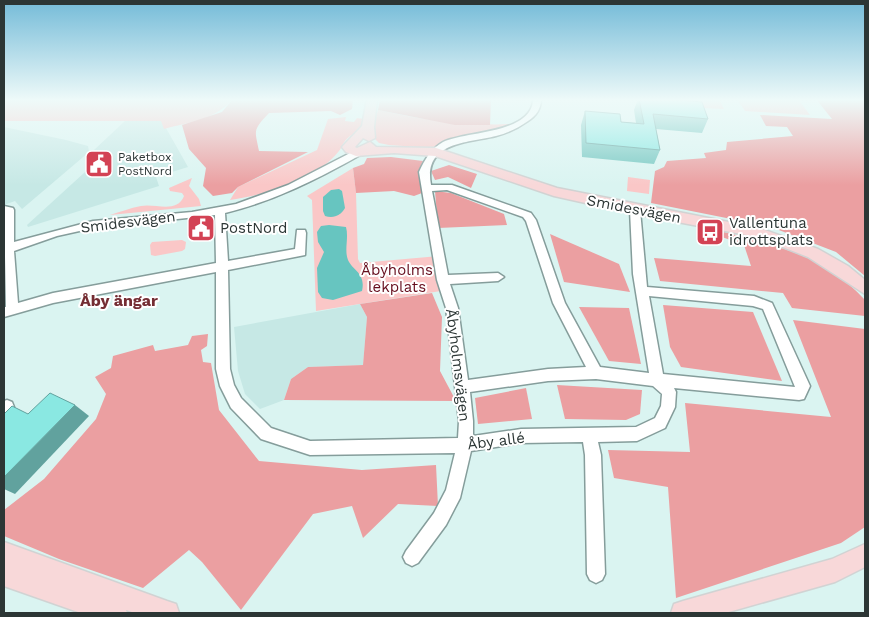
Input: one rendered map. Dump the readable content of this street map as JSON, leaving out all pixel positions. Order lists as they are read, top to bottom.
{
  "streets": {
    "main road": ["Smidesvägen"],
    "street": ["Åbyholmsvägen", "Åby allé"]
  },
  "crossings": [
    ["Smidesvägen", "Åbyholmsvägen"],
    ["Smidesvägen", "Åby allé"],
    ["Åbyholmsvägen", "Åby allé"]
  ],
  "districts": ["Åby ängar"],
  "parks": ["Åbyholms lekplats"],
  "places": {
    "public building": ["Paketbox PostNord", "PostNord"],
    "bus stop": ["Vallentuna idrottsplats"]
  }
}
